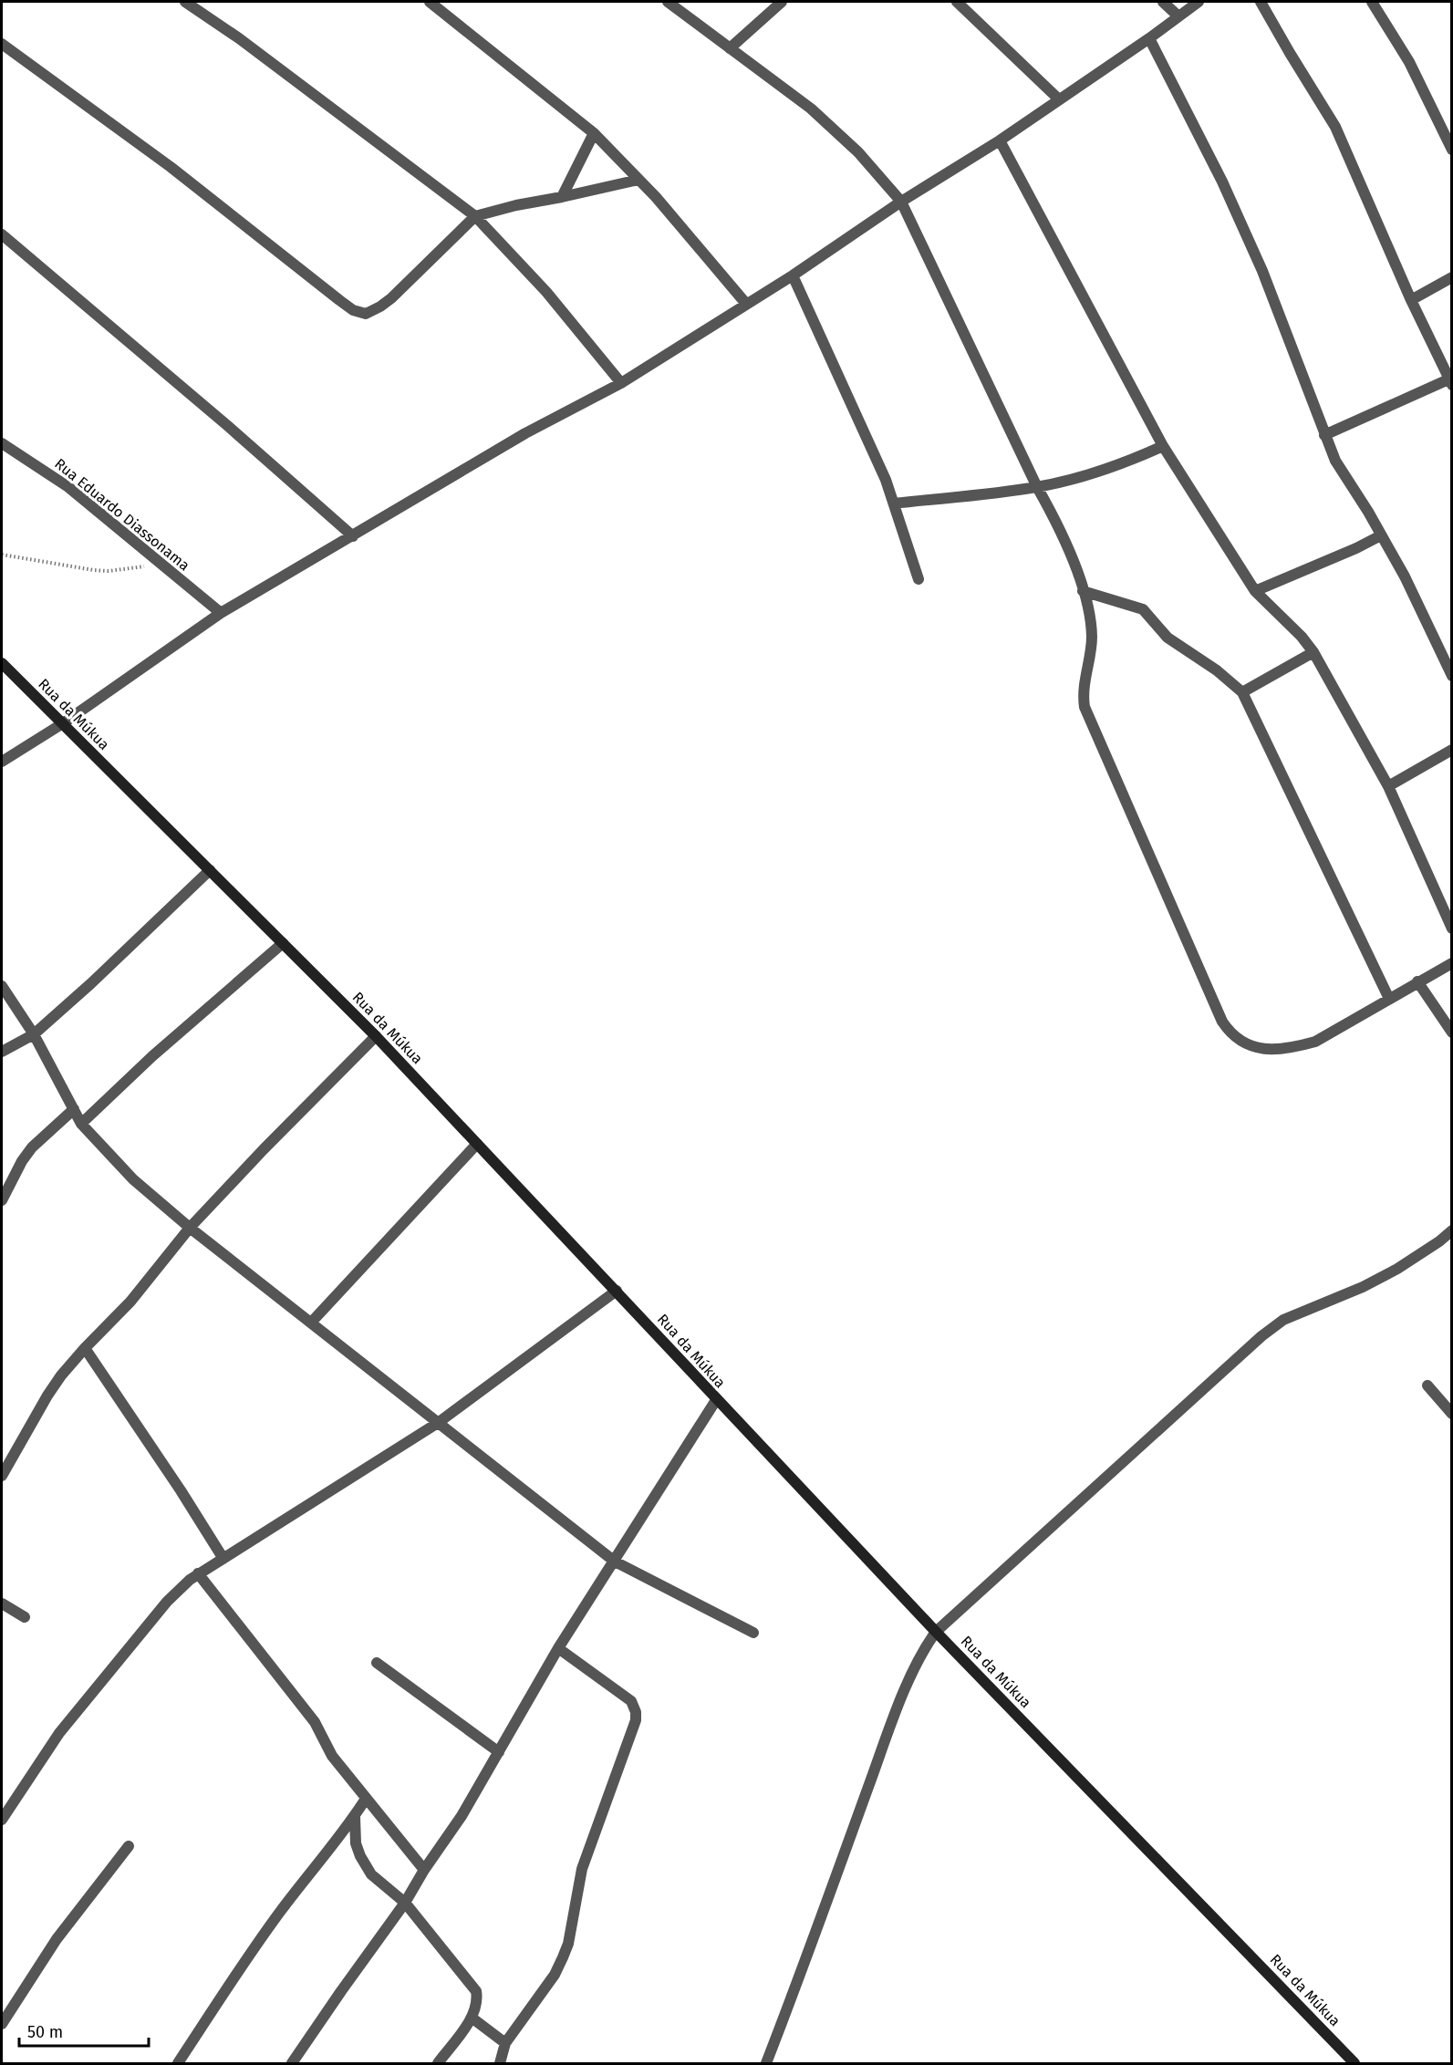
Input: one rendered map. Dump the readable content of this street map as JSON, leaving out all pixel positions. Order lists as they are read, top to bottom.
{
  "streets": {
    "street": ["Rua Eduardo Diassonama", "Rua da Múkua"]
  },
  "scale_bar": "50 m"
}
